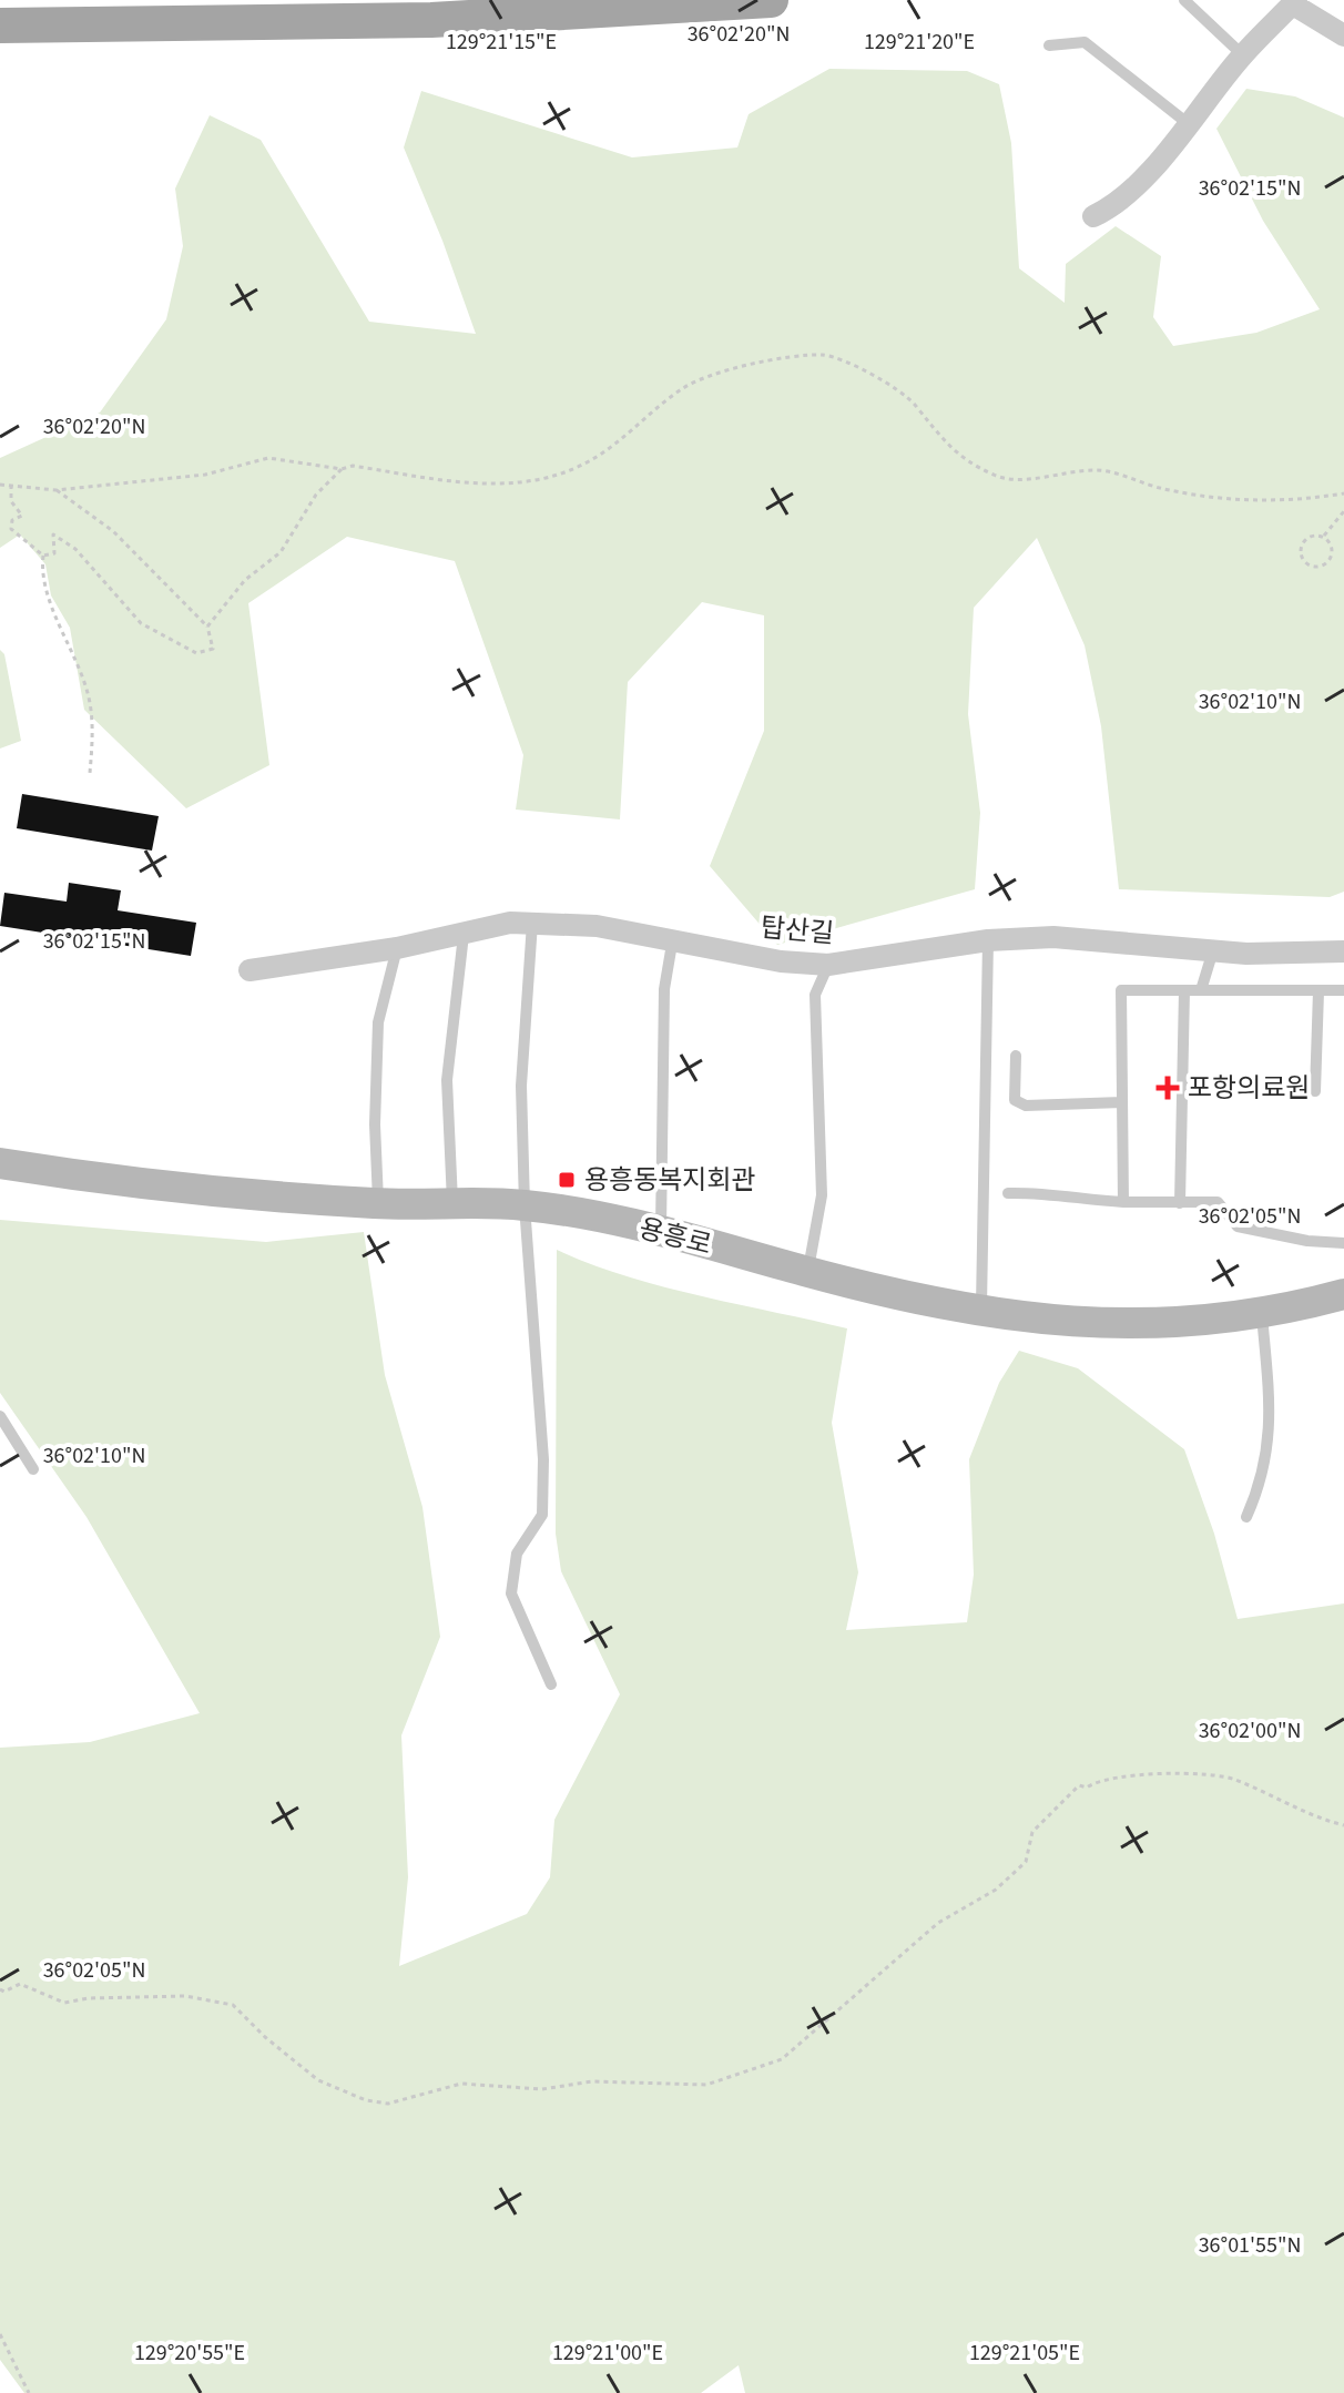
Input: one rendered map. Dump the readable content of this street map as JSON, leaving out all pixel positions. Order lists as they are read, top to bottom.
{
  "streets": {
    "street": ["탑산길", "용흥로"]
  },
  "places": {
    "health": ["포항의료원"],
    "transit": ["용흥동복지회관"]
  },
  "coordinates": [
    "36°02'20\"N",
    "129°21'15\"E",
    "129°21'20\"E",
    "36°02'15\"N",
    "36°02'10\"N",
    "36°02'05\"N",
    "36°02'00\"N",
    "36°01'55\"N",
    "129°20'55\"E",
    "129°21'00\"E",
    "129°21'05\"E"
  ]
}
